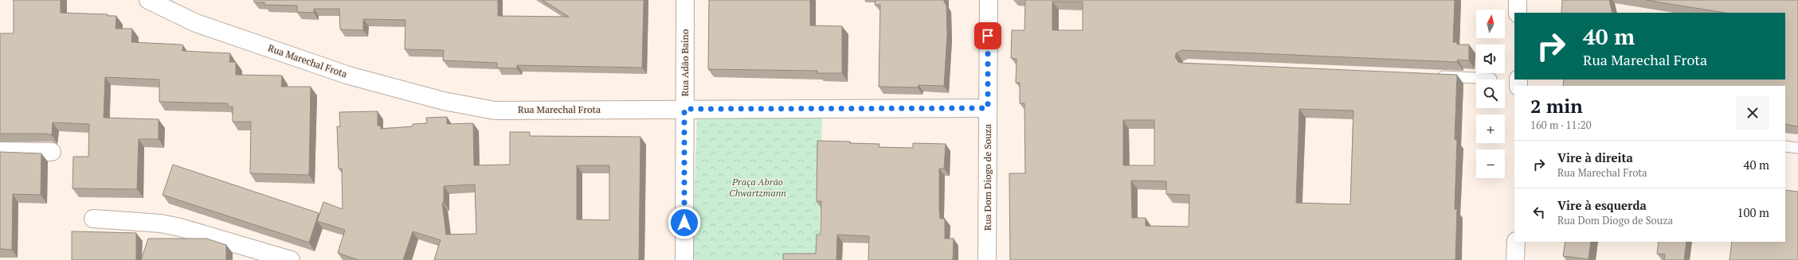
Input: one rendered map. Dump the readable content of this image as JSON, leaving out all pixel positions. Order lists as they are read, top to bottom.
{
  "streets": {
    "street": ["Rua Marechal Frota", "Rua Adão Baino", "Rua Dom Diogo de Souza"]
  },
  "crossings": [
    ["Rua Marechal Frota", "Rua Adão Baino"],
    ["Rua Marechal Frota", "Rua Dom Diogo de Souza"]
  ],
  "parks": ["Praça Abrão Chwartzmann"],
  "north": "top",
  "page": {
    "map_buttons": ["+", "−"],
    "turn": ["40 m", "Rua Marechal Frota"],
    "heading": ["2 min", "160 m · 11:20"],
    "list": [
      {
        "name": "Vire à direita",
        "note": "Rua Marechal Frota",
        "value": "40 m"
      },
      {
        "name": "Vire à esquerda",
        "note": "Rua Dom Diogo de Souza",
        "value": "100 m"
      }
    ]
  }
}
